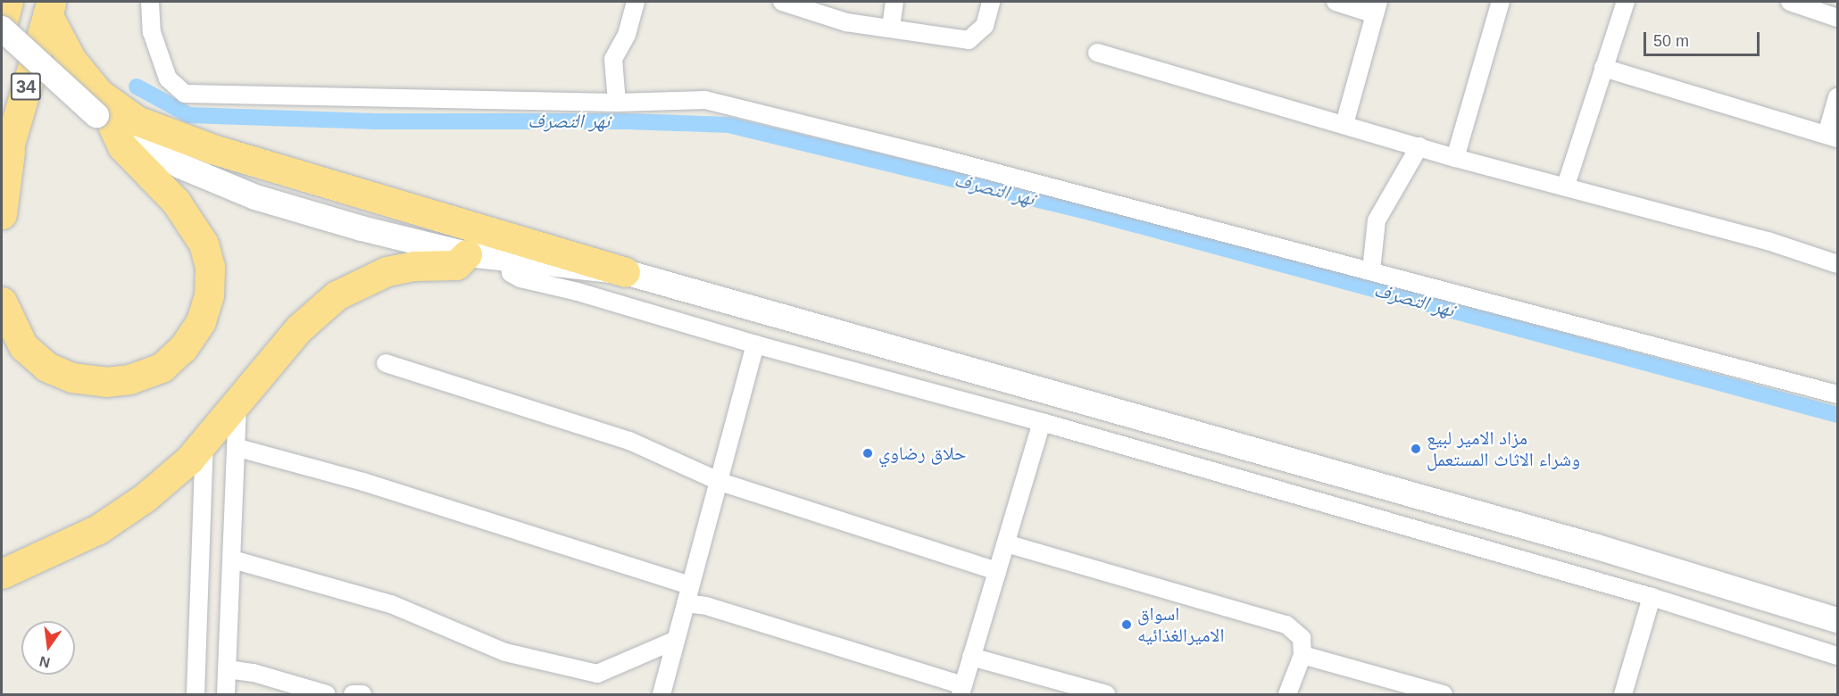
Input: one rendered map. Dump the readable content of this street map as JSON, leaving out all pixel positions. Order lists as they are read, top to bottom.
{
  "streets": {
    "highway": ["34"]
  },
  "water": ["نهر التصرف"],
  "places": ["مزاد الامير لبيع وشراء الاثاث المستعمل", "حلاق رضاوي", "اسواق الاميرالغذائيه"],
  "scale_bar": "50 m",
  "north": "bottom"
}
